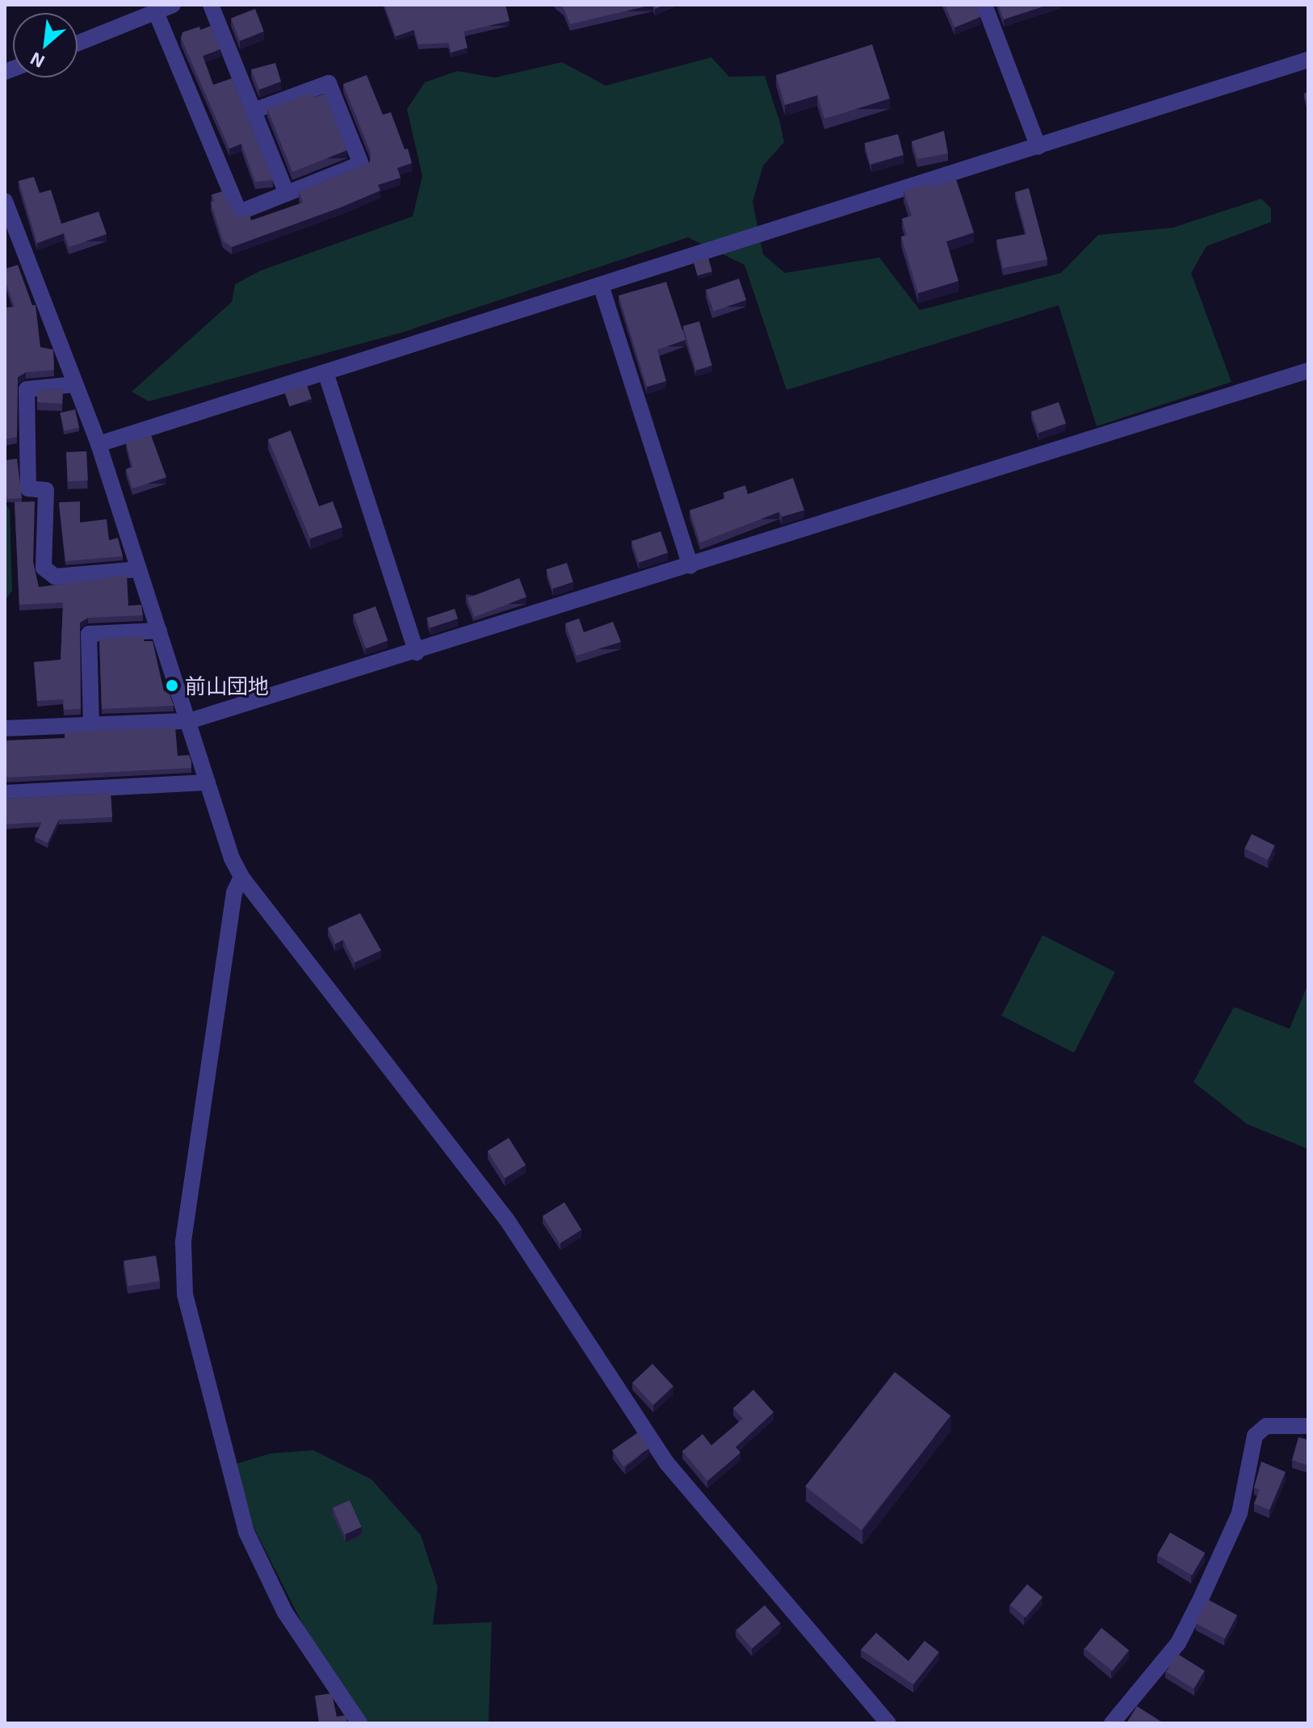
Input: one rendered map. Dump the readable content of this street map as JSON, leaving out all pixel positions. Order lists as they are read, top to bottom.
{
  "places": ["前山団地"],
  "north": "bottom left"
}
